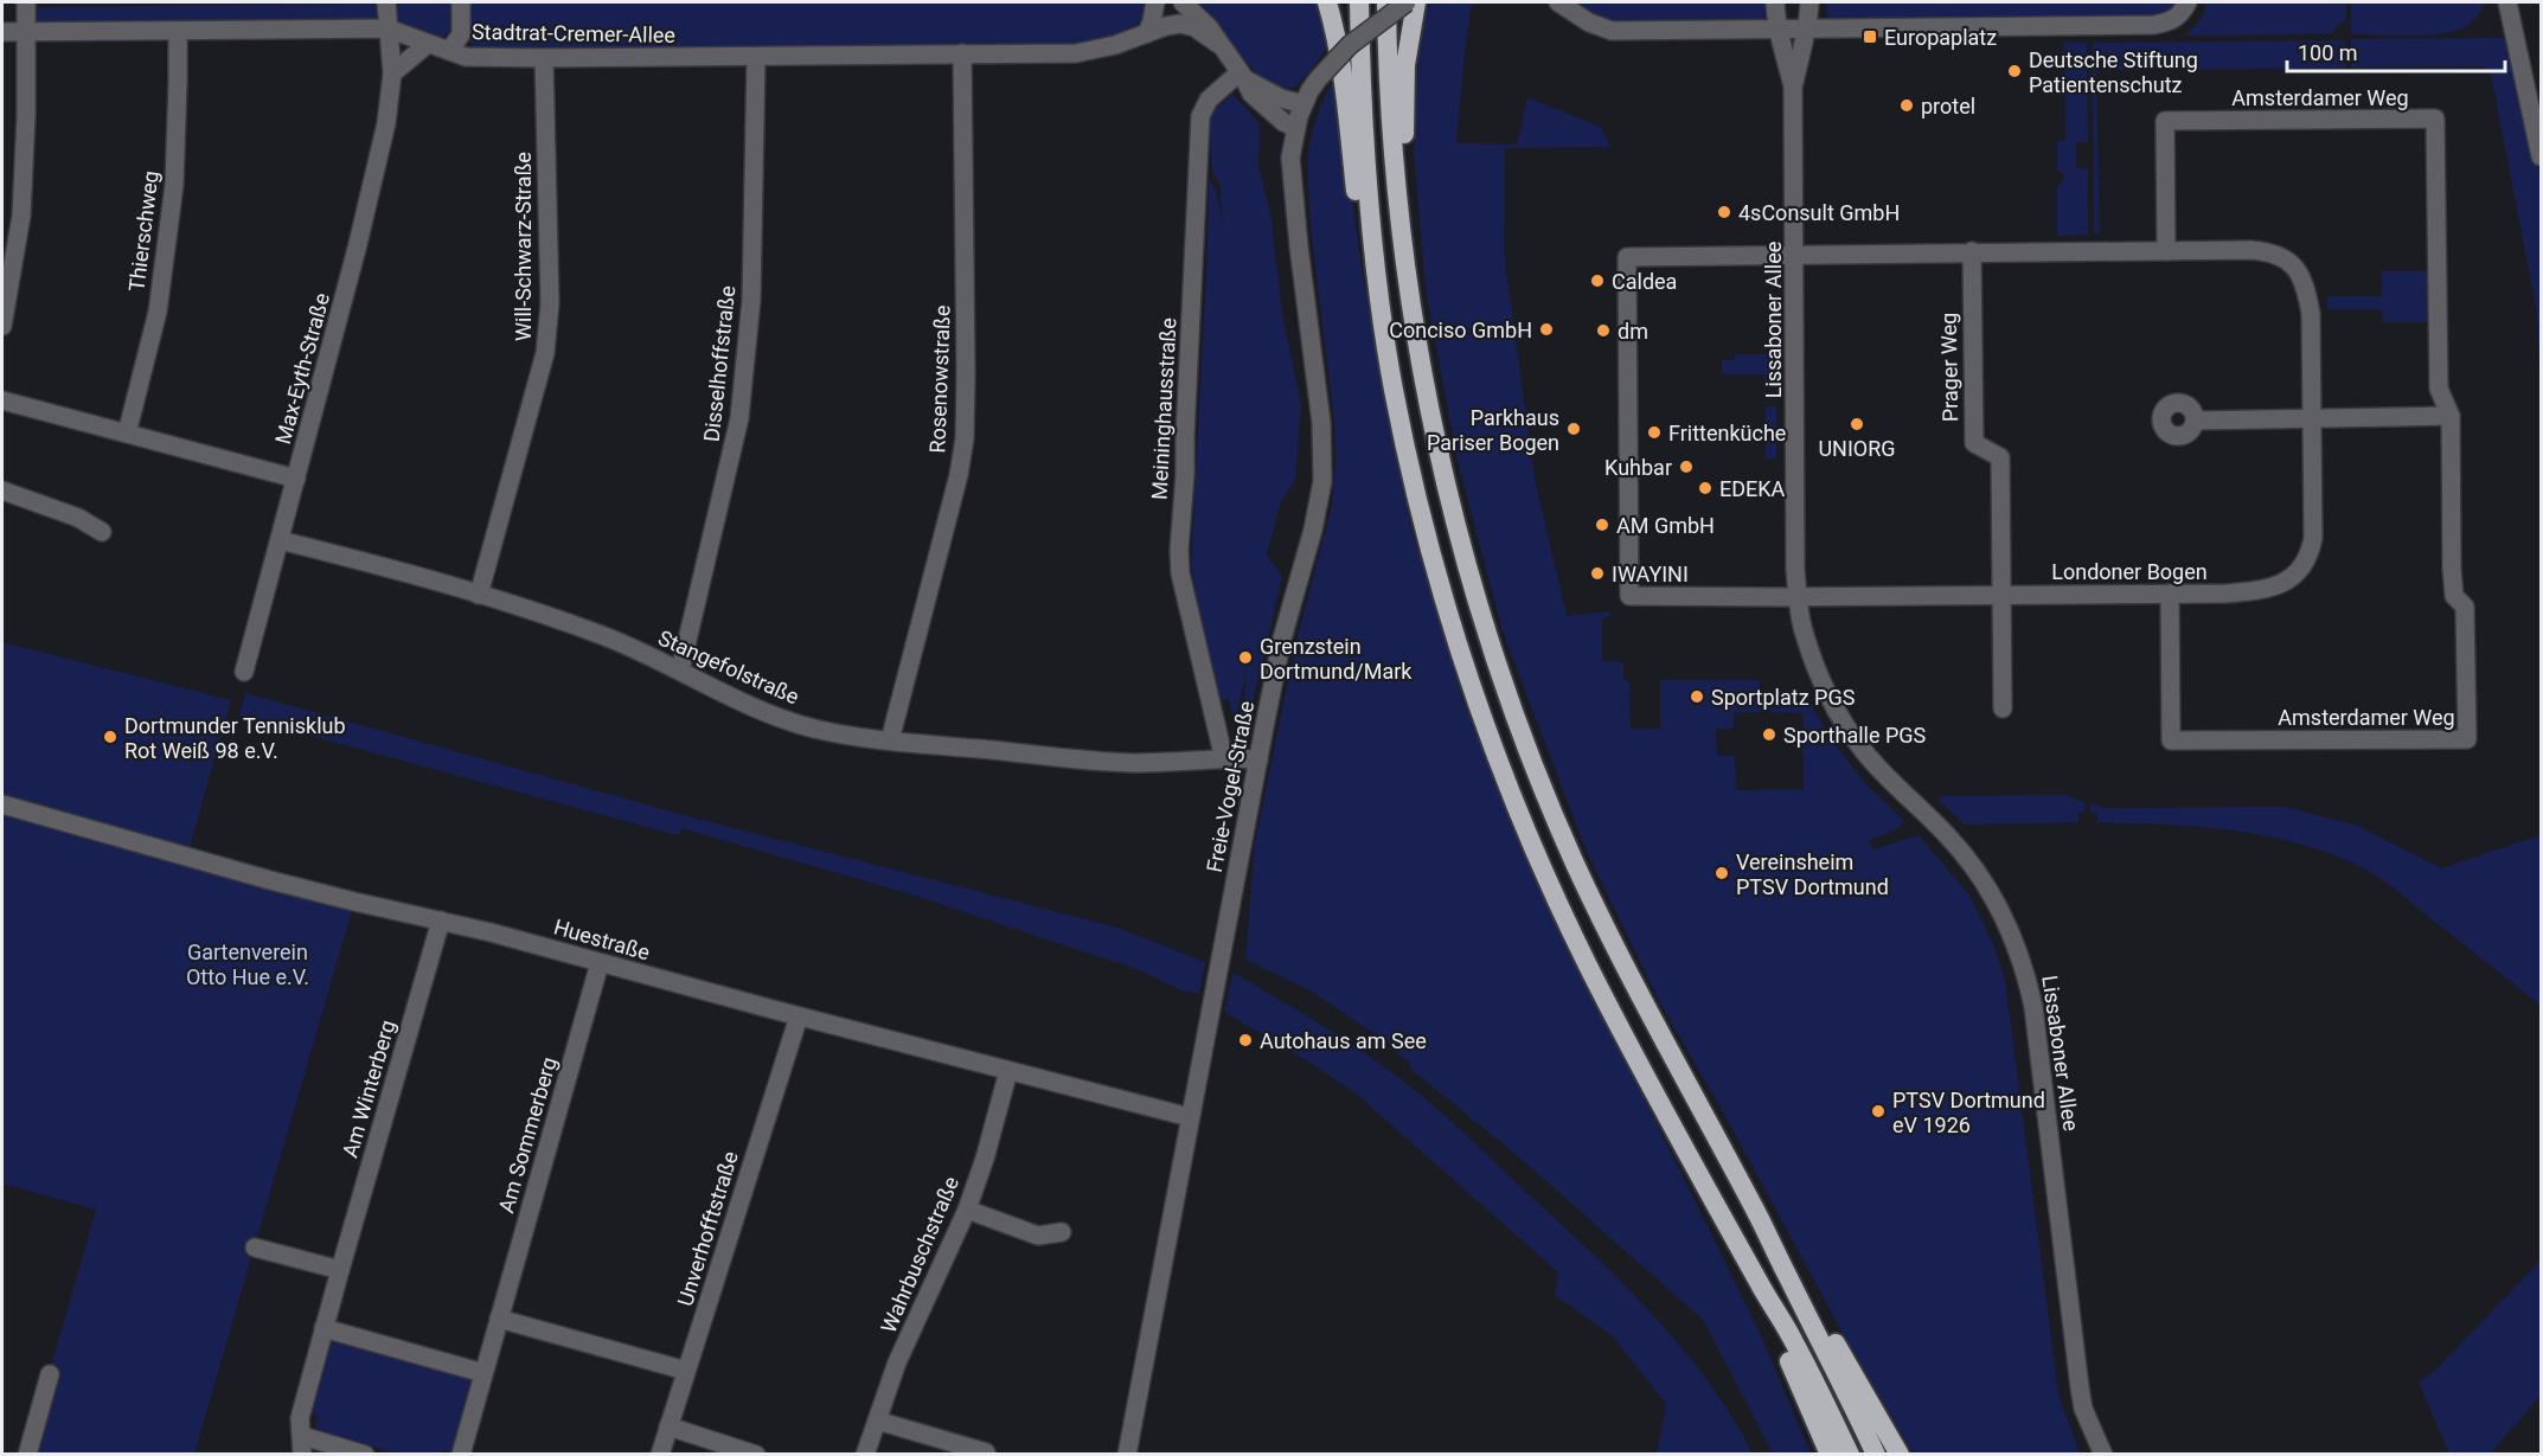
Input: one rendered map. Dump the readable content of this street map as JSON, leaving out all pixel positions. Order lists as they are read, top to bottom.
{
  "streets": {
    "street": [
      "Stadtrat-Cremer-Allee",
      "Amsterdamer Weg",
      "Thierschweg",
      "Will-Schwarz-Straße",
      "Lissaboner Allee",
      "Disselhoffstraße",
      "Prager Weg",
      "Max-Eyth-Straße",
      "Rosenowstraße",
      "Meininghausstraße",
      "Londoner Bogen",
      "Stangefolstraße",
      "Freie-Vogel-Straße",
      "Huestraße",
      "Am Winterberg",
      "Am Sommerberg",
      "Unverhofftstraße",
      "Wahrbuschstraße"
    ]
  },
  "crossings": [
    ["Stadtrat-Cremer-Allee", "Thierschweg"],
    ["Stadtrat-Cremer-Allee", "Will-Schwarz-Straße"],
    ["Stadtrat-Cremer-Allee", "Disselhoffstraße"],
    ["Stadtrat-Cremer-Allee", "Max-Eyth-Straße"],
    ["Stadtrat-Cremer-Allee", "Rosenowstraße"],
    ["Stadtrat-Cremer-Allee", "Meininghausstraße"],
    ["Stadtrat-Cremer-Allee", "Freie-Vogel-Straße"],
    ["Amsterdamer Weg", "Londoner Bogen"],
    ["Will-Schwarz-Straße", "Stangefolstraße"],
    ["Lissaboner Allee", "Londoner Bogen"],
    ["Disselhoffstraße", "Stangefolstraße"],
    ["Prager Weg", "Londoner Bogen"],
    ["Max-Eyth-Straße", "Stangefolstraße"],
    ["Rosenowstraße", "Stangefolstraße"],
    ["Meininghausstraße", "Stangefolstraße"],
    ["Stangefolstraße", "Freie-Vogel-Straße"],
    ["Freie-Vogel-Straße", "Huestraße"],
    ["Huestraße", "Am Winterberg"],
    ["Huestraße", "Am Sommerberg"],
    ["Huestraße", "Unverhofftstraße"],
    ["Huestraße", "Wahrbuschstraße"]
  ],
  "parks": ["Gartenverein Otto Hue e.V."],
  "places": {
    "transit": ["Europaplatz"],
    "other": [
      "Deutsche Stiftung Patientenschutz",
      "protel",
      "4sConsult GmbH",
      "Caldea",
      "Conciso GmbH",
      "dm",
      "UNIORG",
      "Parkhaus Pariser Bogen",
      "Frittenküche",
      "Kuhbar",
      "EDEKA",
      "AM GmbH",
      "IWAYINI",
      "Grenzstein Dortmund/Mark",
      "Sportplatz PGS",
      "Sporthalle PGS",
      "Dortmunder Tennisklub Rot Weiß 98 e.V.",
      "Vereinsheim PTSV Dortmund",
      "Autohaus am See",
      "PTSV Dortmund eV 1926"
    ]
  },
  "scale_bar": "100 m"
}
